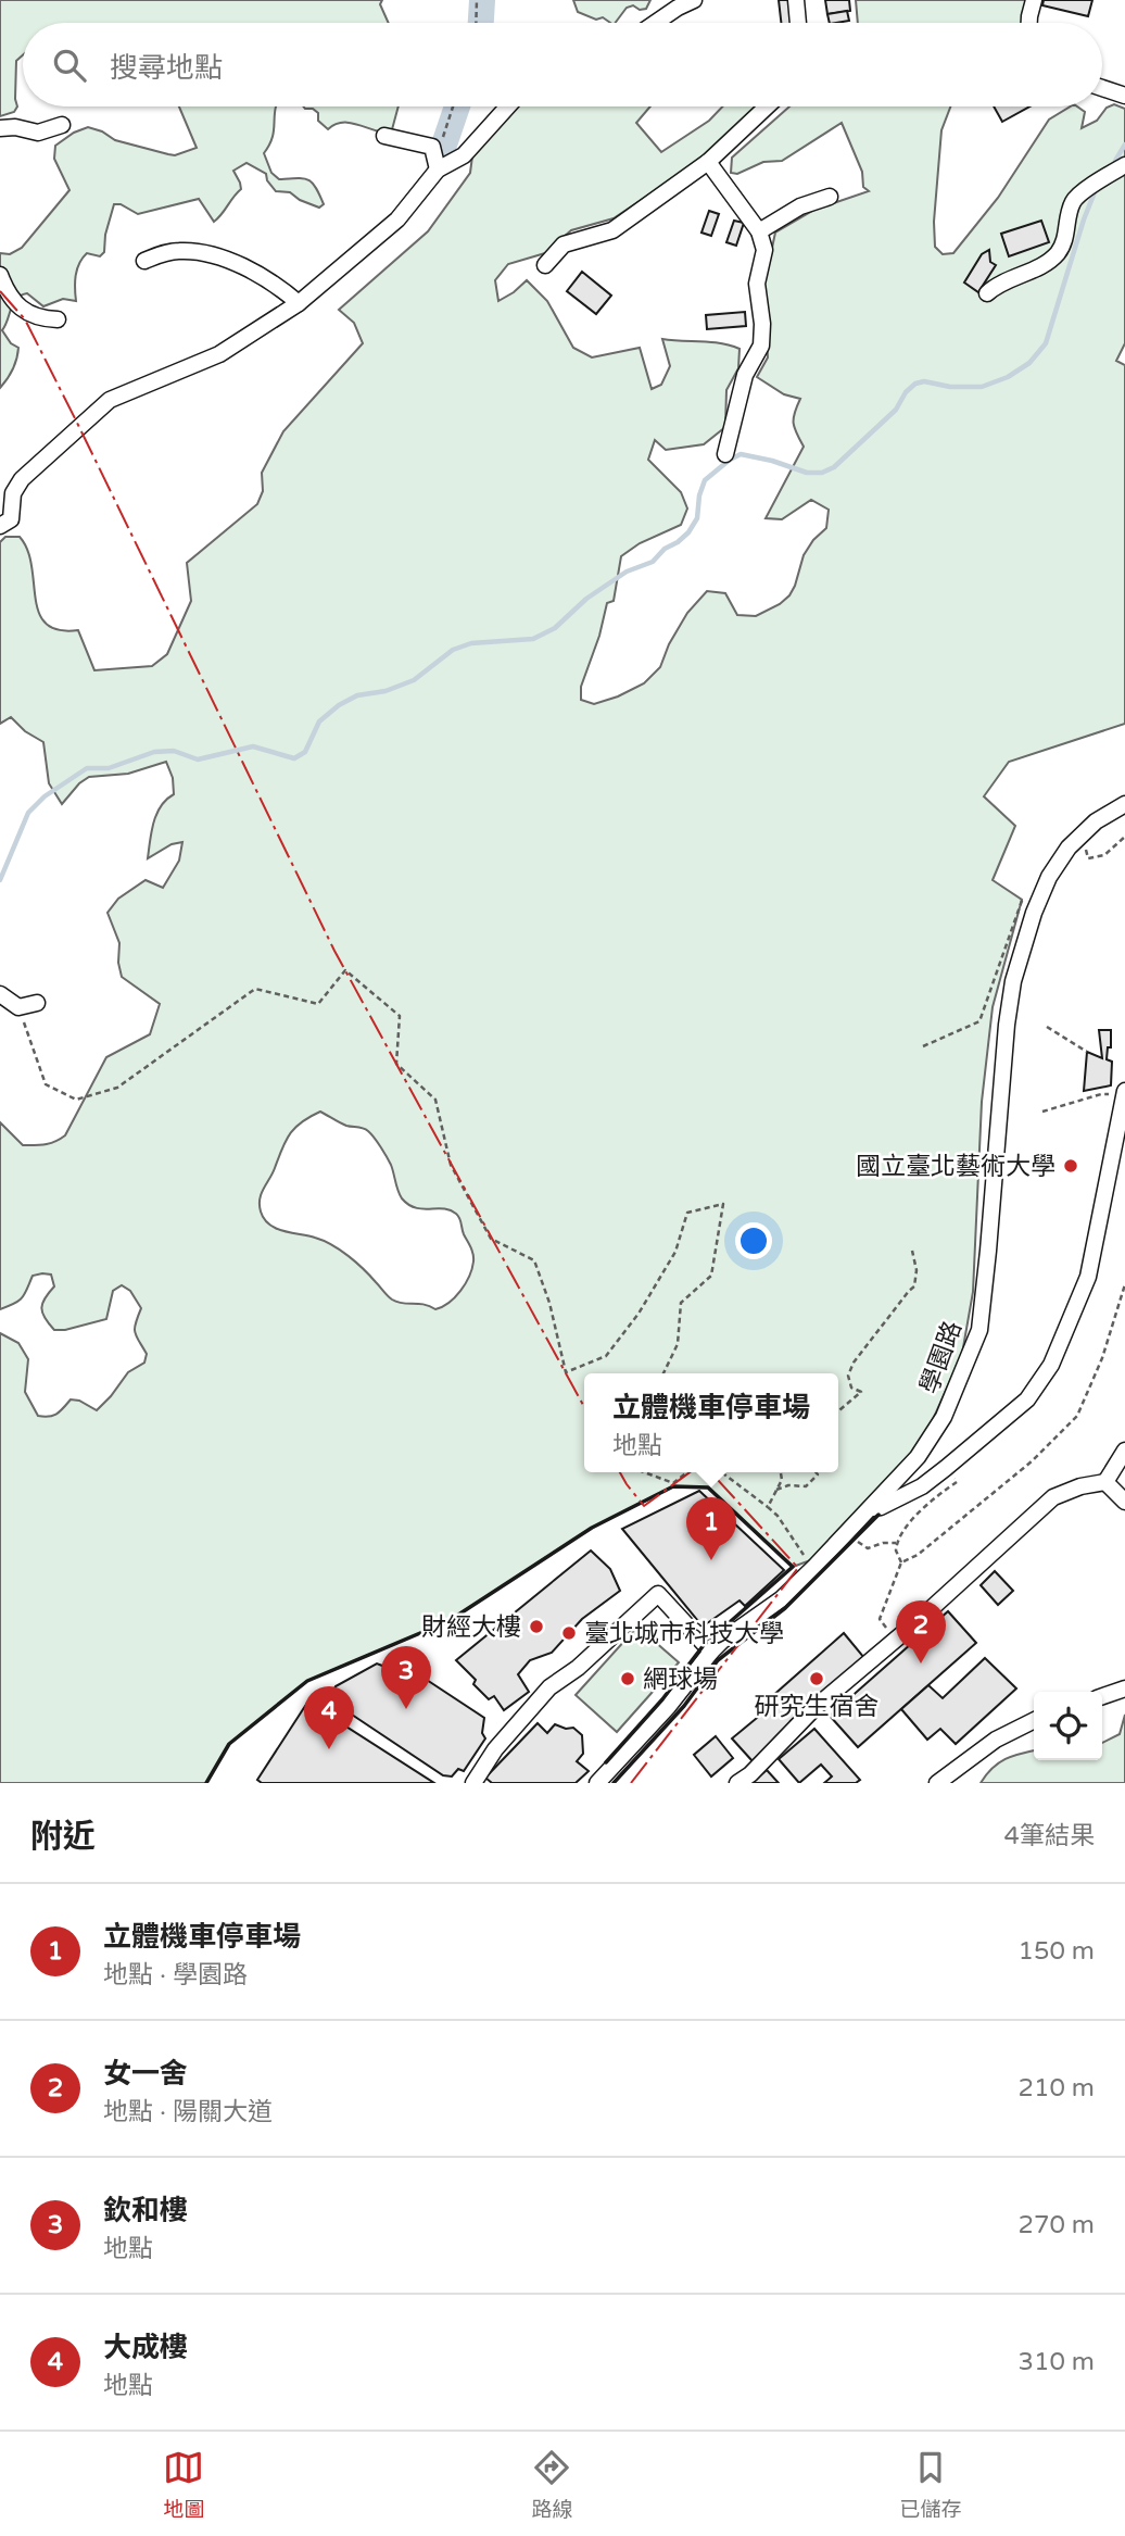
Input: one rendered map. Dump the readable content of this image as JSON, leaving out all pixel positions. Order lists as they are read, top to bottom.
{
  "streets": {
    "street": ["學園路"]
  },
  "places": [
    "國立臺北藝術大學",
    "財經大樓",
    "臺北城市科技大學",
    "網球場",
    "研究生宿舍"
  ],
  "page": {
    "search": "搜尋地點",
    "popup": ["立體機車停車場", "地點"],
    "pins": [
      "1",
      "2",
      "3",
      "4"
    ],
    "heading": ["附近", "4筆結果"],
    "list": [
      {
        "mark": "1",
        "name": "立體機車停車場",
        "note": "地點 · 學園路",
        "value": "150 m"
      },
      {
        "mark": "2",
        "name": "女一舍",
        "note": "地點 · 陽關大道",
        "value": "210 m"
      },
      {
        "mark": "3",
        "name": "欽和樓",
        "note": "地點",
        "value": "270 m"
      },
      {
        "mark": "4",
        "name": "大成樓",
        "note": "地點",
        "value": "310 m"
      }
    ],
    "nav": ["地圖", "路線", "已儲存"]
  }
}
